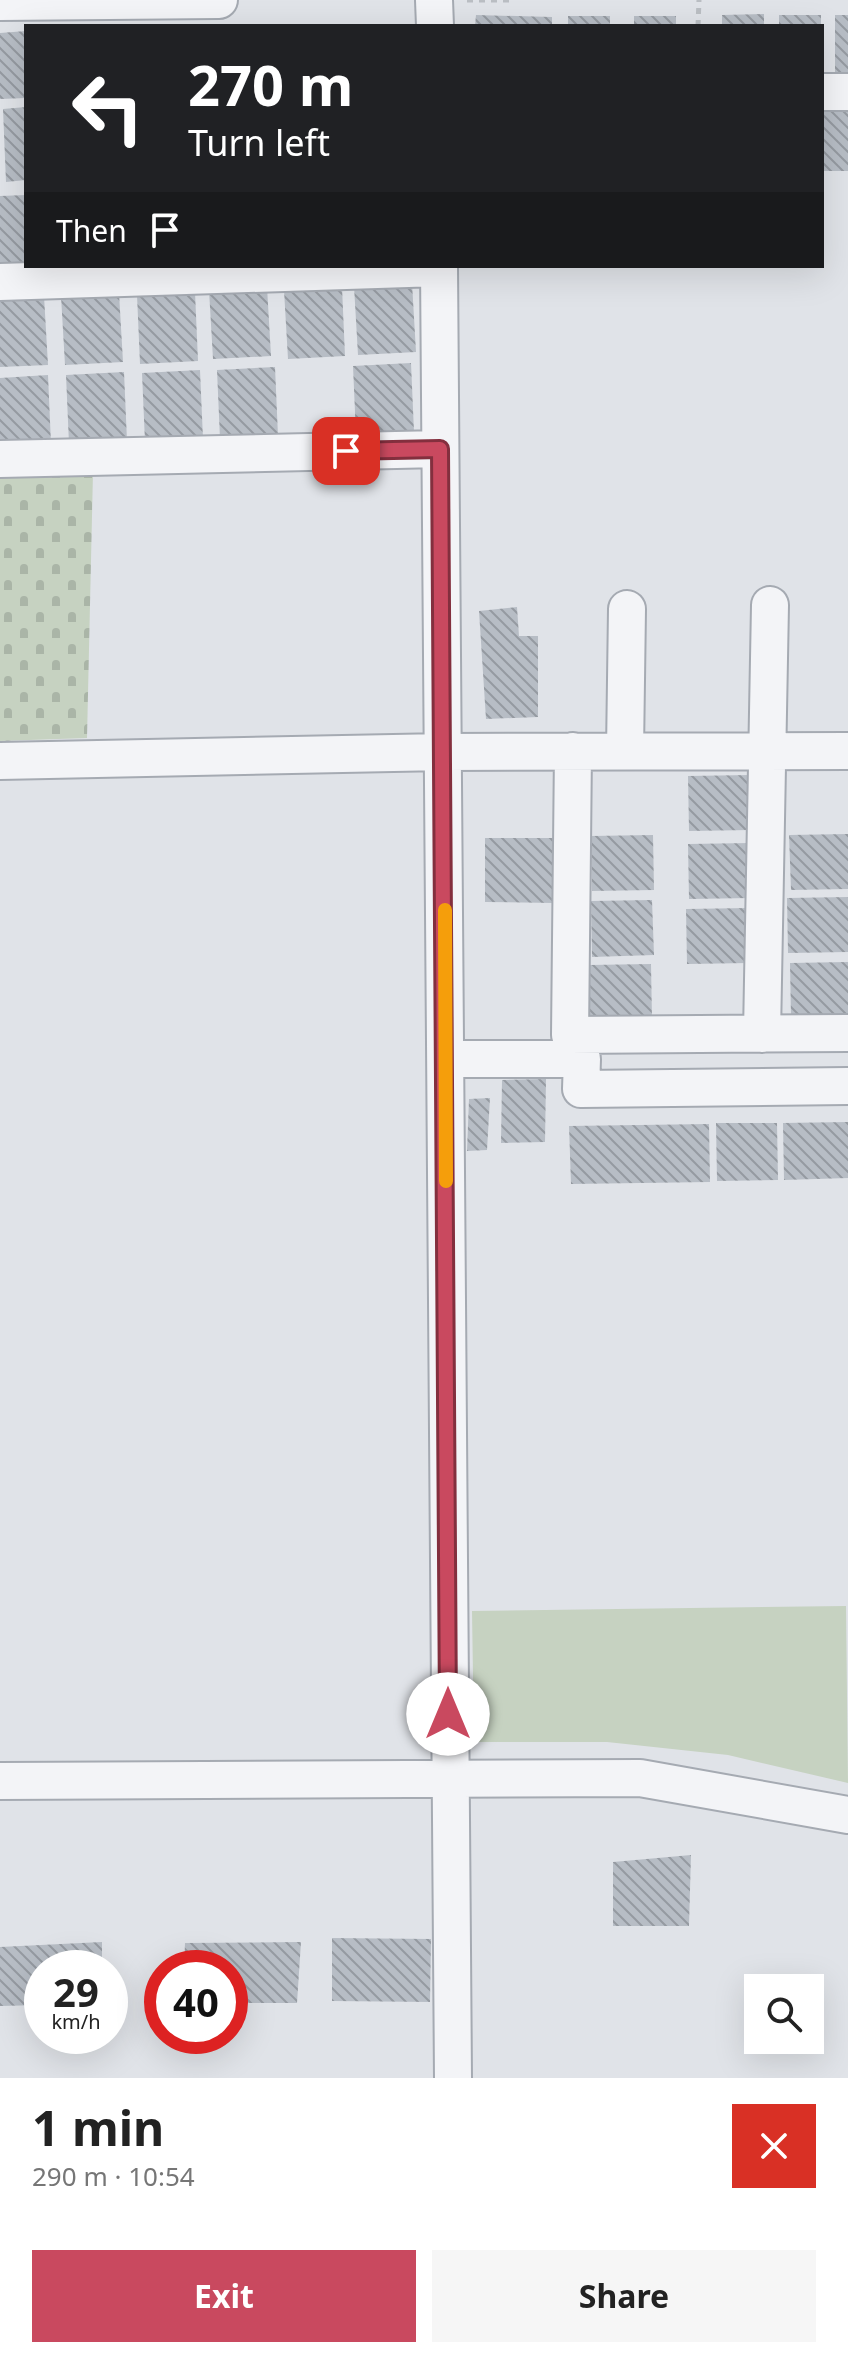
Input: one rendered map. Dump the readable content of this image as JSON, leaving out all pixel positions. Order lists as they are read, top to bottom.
{
  "page": {
    "turn": ["270 m", "Turn left"],
    "then": "Then",
    "speed": "29 km/h",
    "limit": "40",
    "heading": ["1 min", "290 m · 10:54"],
    "buttons": ["Exit", "Share"]
  }
}
